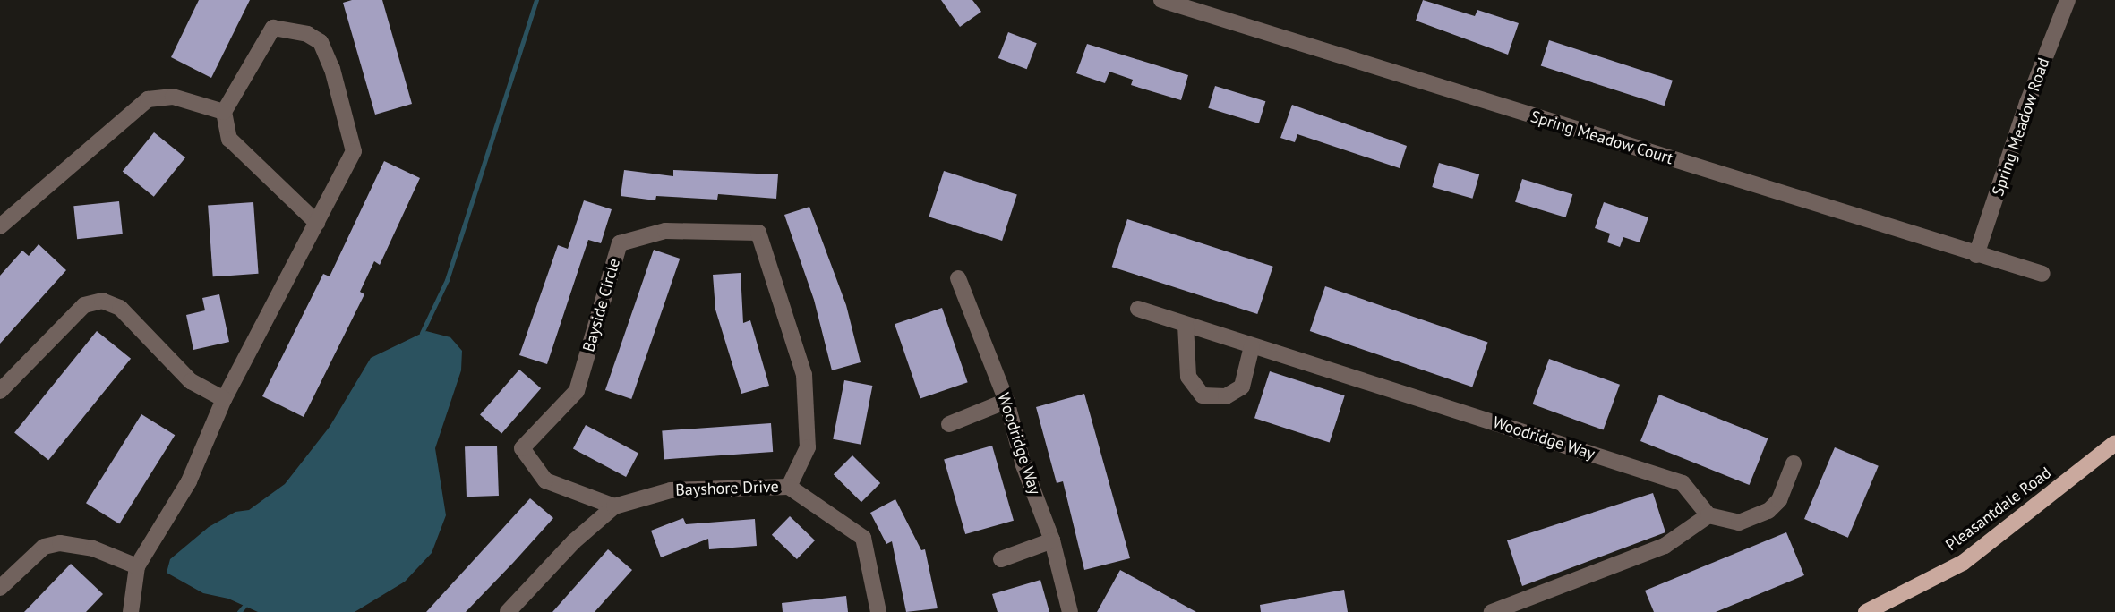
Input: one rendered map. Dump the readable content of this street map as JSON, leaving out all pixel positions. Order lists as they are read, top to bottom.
{
  "streets": {
    "main road": ["Pleasantdale Road"],
    "street": [
      "Spring Meadow Road",
      "Spring Meadow Court",
      "Bayside Circle",
      "Woodridge Way",
      "Bayshore Drive"
    ]
  },
  "crossings": [
    ["Spring Meadow Road", "Spring Meadow Court"],
    ["Bayside Circle", "Bayshore Drive"]
  ]
}
